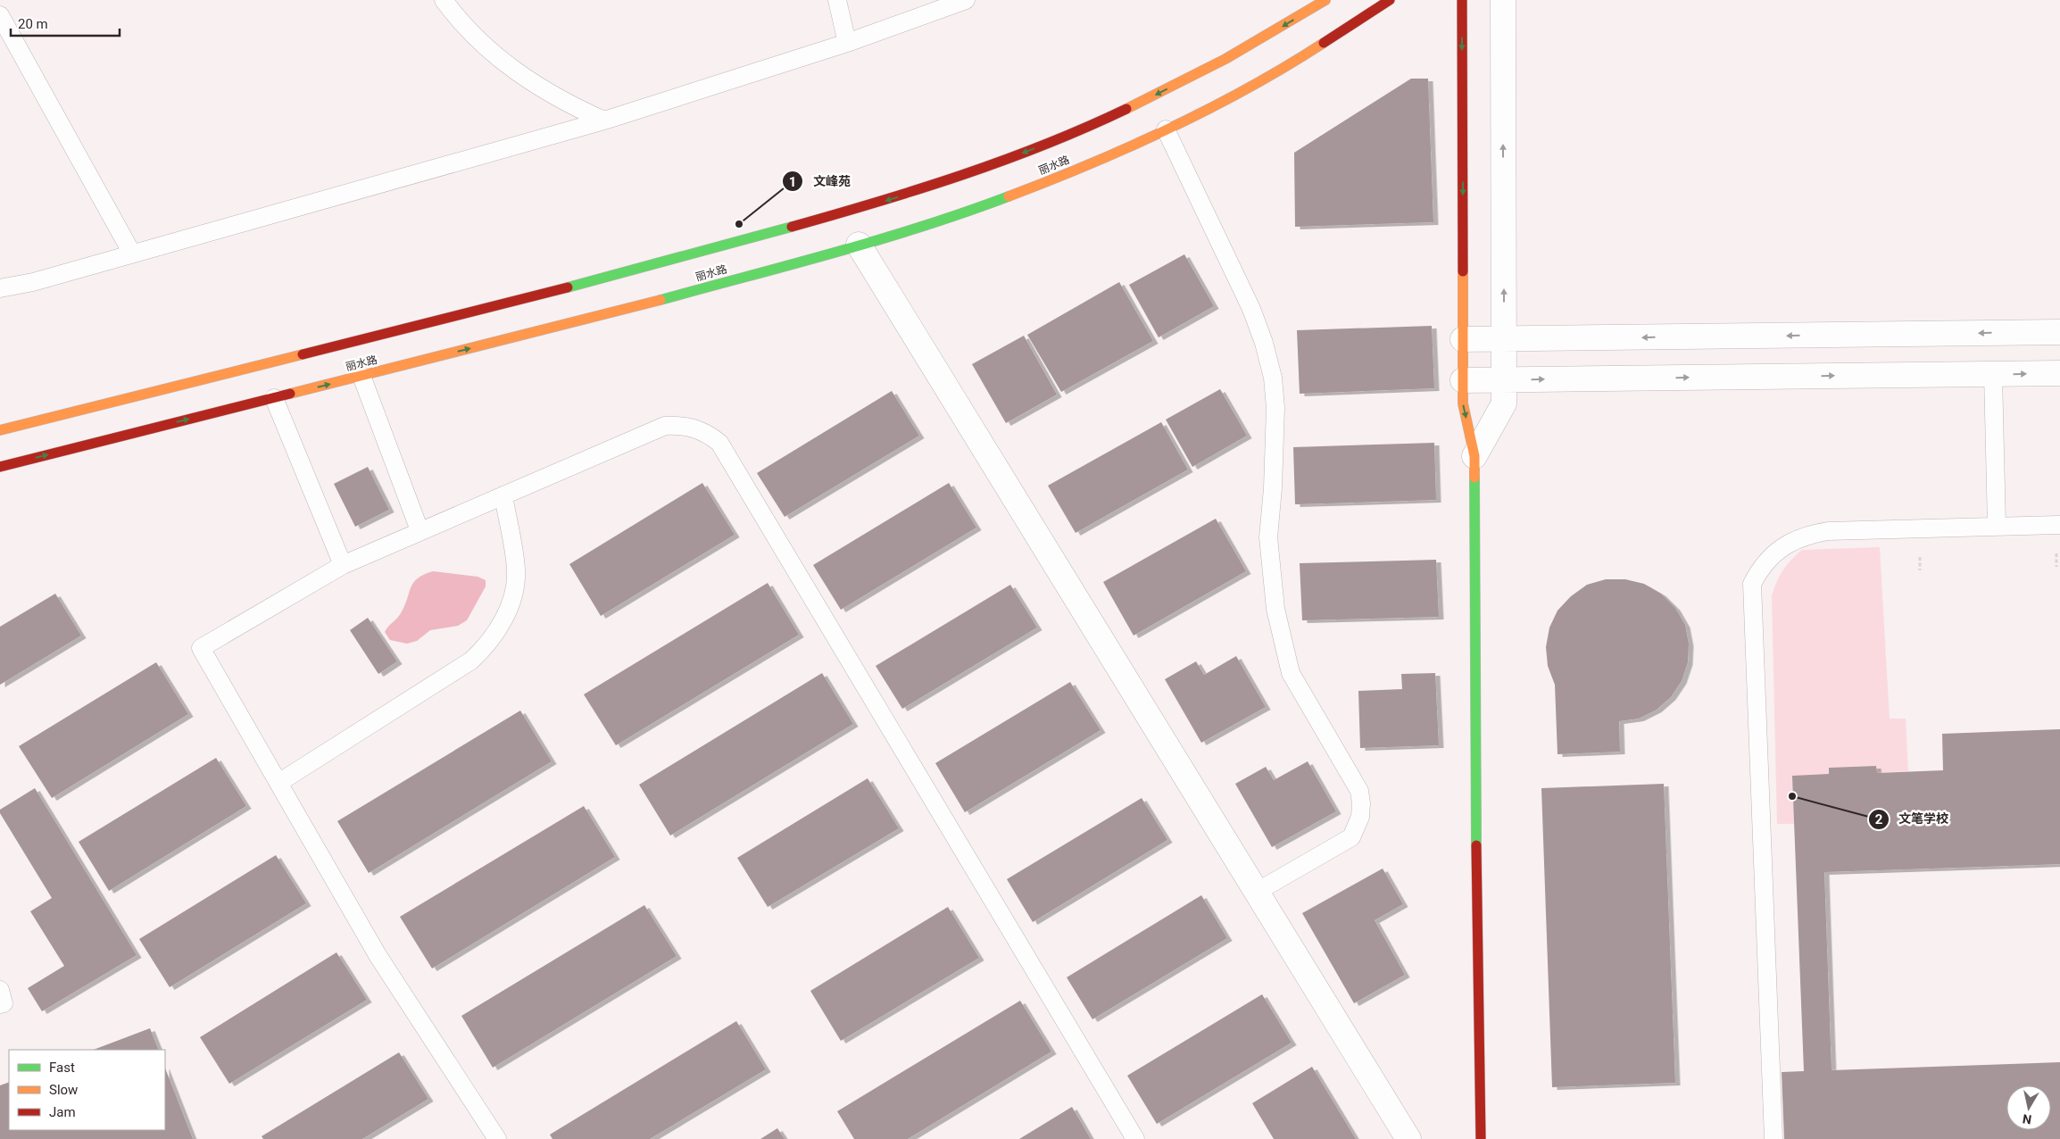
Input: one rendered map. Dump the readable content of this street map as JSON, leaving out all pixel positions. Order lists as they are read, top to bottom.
{
  "streets": {
    "street": ["丽水路"]
  },
  "places": ["文峰苑", "文笔学校"],
  "legend": ["Fast", "Slow", "Jam"],
  "scale_bar": "20 m",
  "north": "bottom"
}
